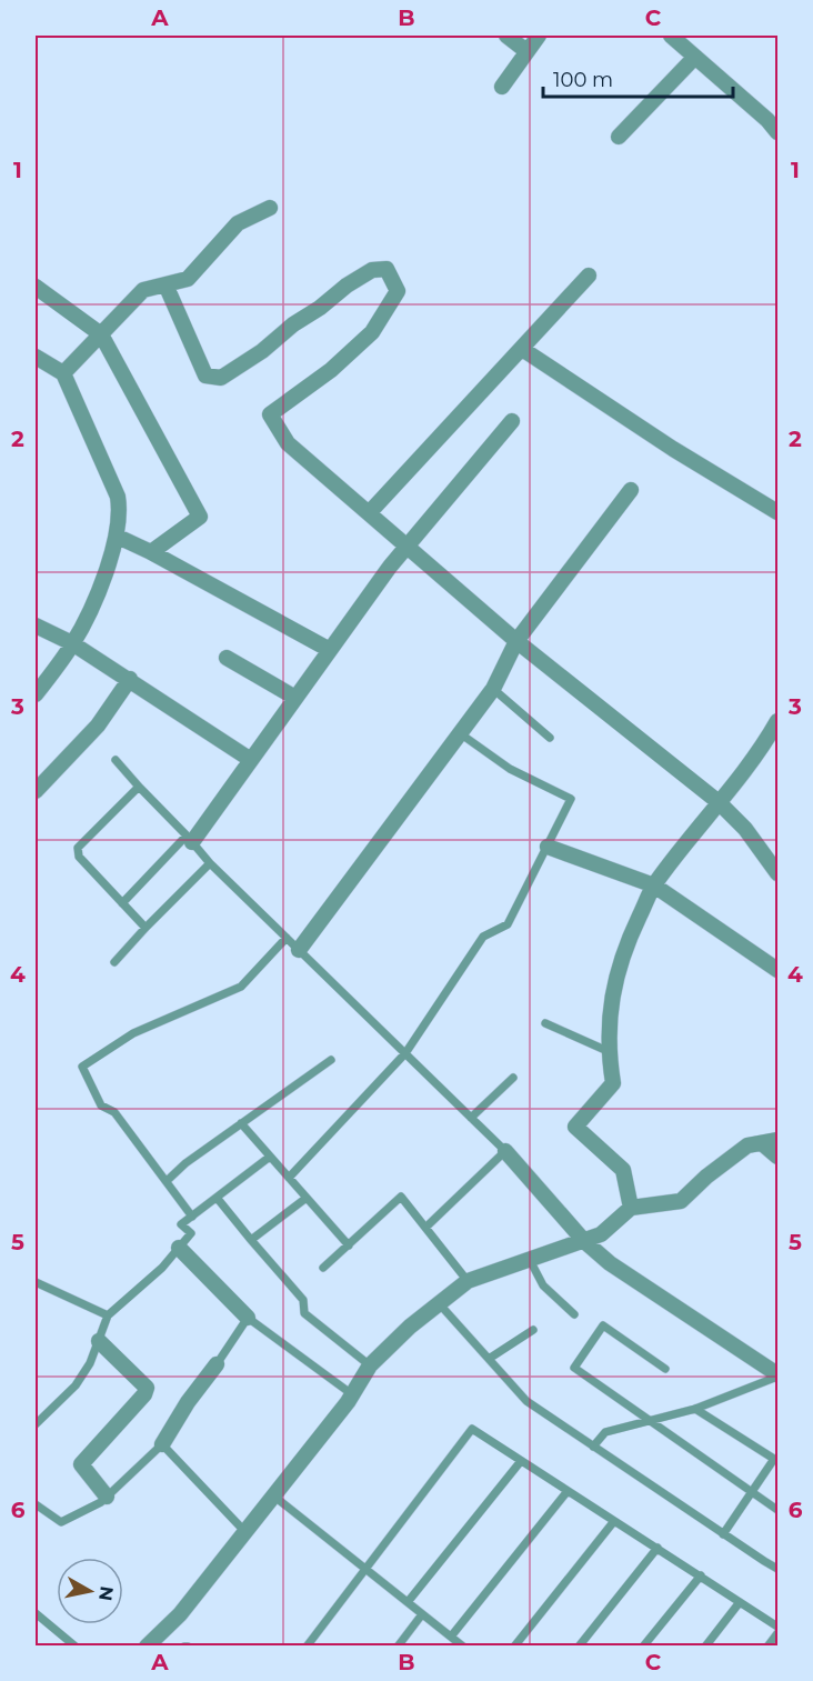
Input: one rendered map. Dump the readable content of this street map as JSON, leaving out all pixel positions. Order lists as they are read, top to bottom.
{
  "scale_bar": "100 m",
  "north": "right",
  "grid": {
    "columns": ["A", "B", "C"],
    "rows": [
      "1",
      "2",
      "3",
      "4",
      "5",
      "6"
    ]
  }
}
